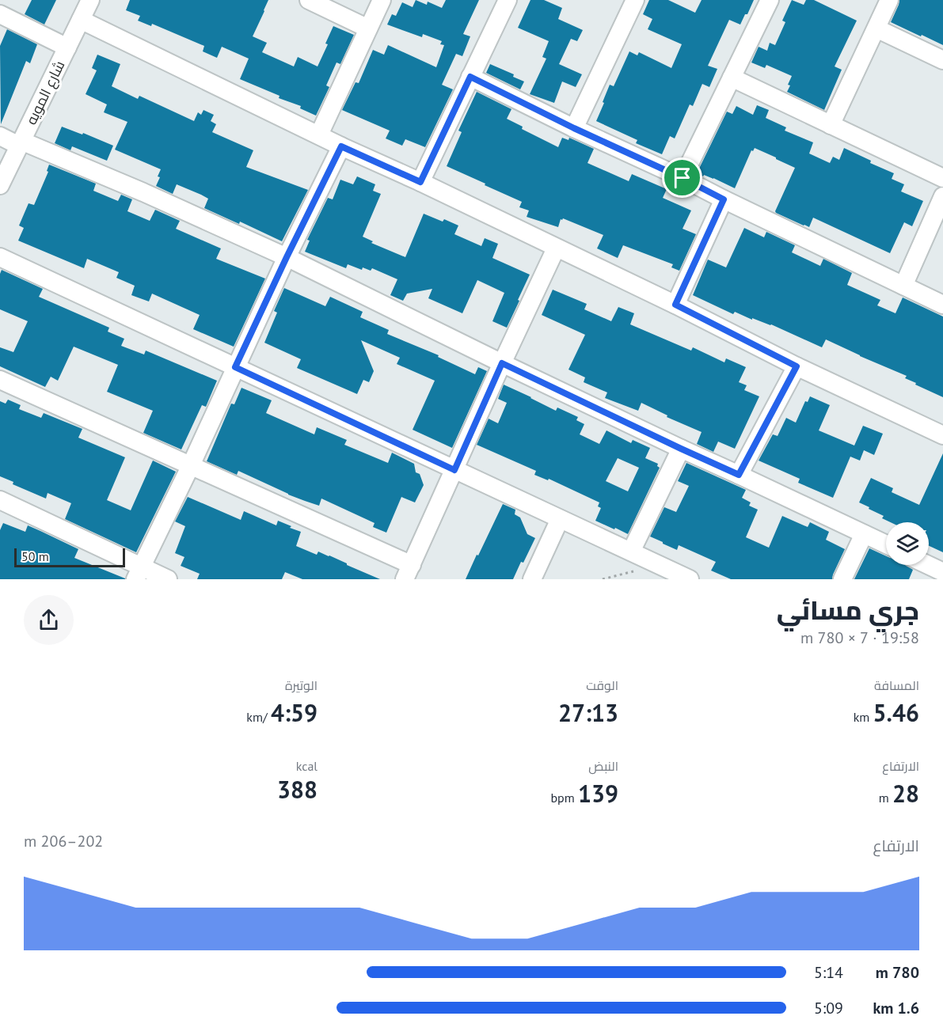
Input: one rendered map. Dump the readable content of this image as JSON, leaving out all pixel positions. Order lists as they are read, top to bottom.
{
  "streets": {
    "street": ["شارع المويه"]
  },
  "scale_bar": "50 m",
  "page": {
    "scale": "50 m",
    "heading": ["جري مسائي", "19:58 · 7 × 780 m"],
    "stats": [
      ["المسافة", "5.46 km"],
      ["الوقت", "27:13"],
      ["الوتيرة", "4:59 /km"],
      ["الارتفاع", "28 m"],
      ["النبض", "139 bpm"],
      ["kcal", "388"]
    ],
    "chart": ["الارتفاع", "202–206 m"],
    "list": [
      {
        "name": "780 m",
        "note": "5:14"
      },
      {
        "name": "1.6 km",
        "note": "5:09"
      }
    ]
  }
}
